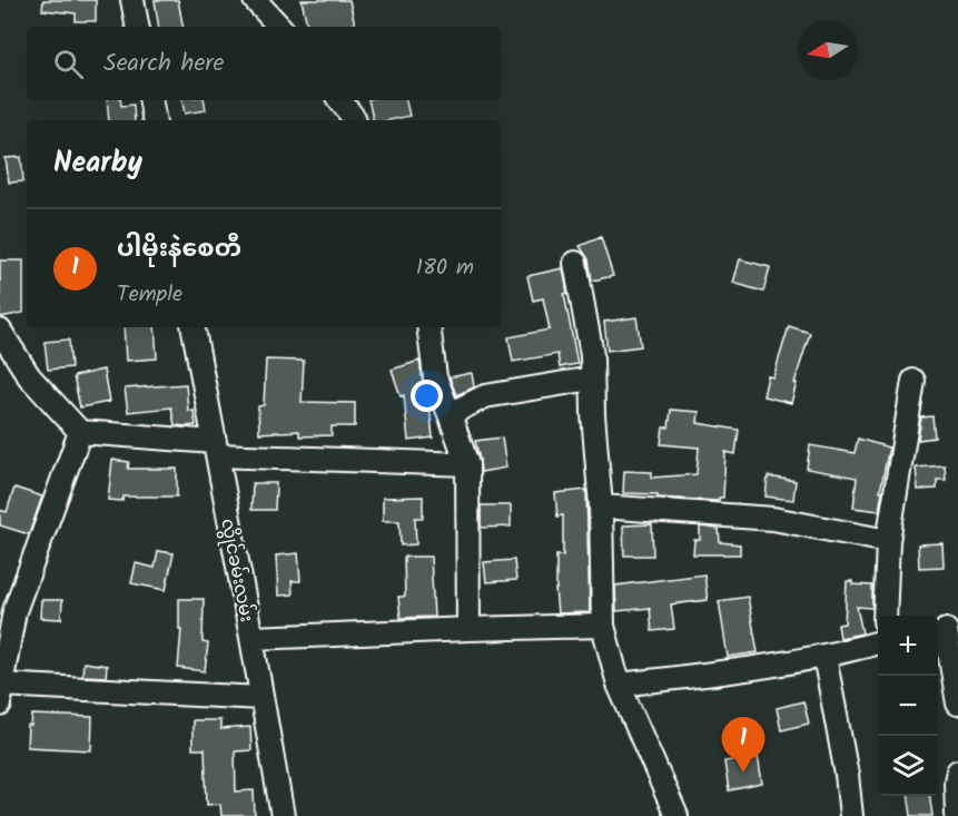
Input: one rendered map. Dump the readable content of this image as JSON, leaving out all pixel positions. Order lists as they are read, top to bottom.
{
  "streets": {
    "street": ["လွိုင်ခမ်းလမ်း"]
  },
  "north": "left",
  "page": {
    "search": "Search here",
    "heading": "Nearby",
    "list": [
      {
        "mark": "1",
        "name": "ပါမိုးနဲစေတီ",
        "note": "Temple",
        "value": "180 m"
      }
    ],
    "map_buttons": ["+", "−"],
    "pins": "1"
  }
}
